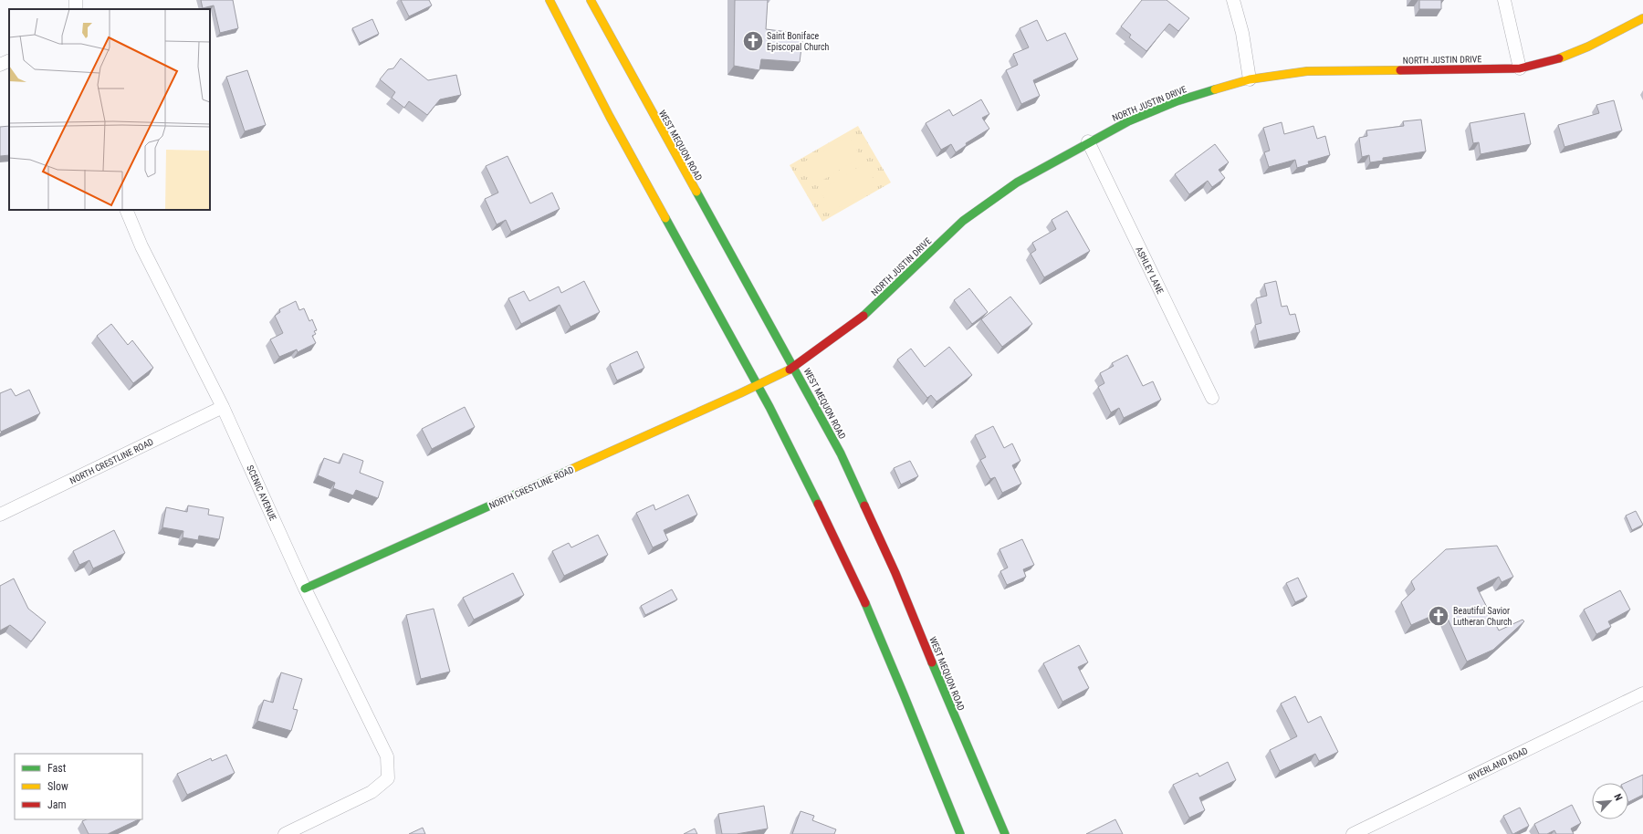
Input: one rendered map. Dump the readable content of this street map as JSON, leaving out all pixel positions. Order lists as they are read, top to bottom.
{
  "streets": {
    "main road": ["NORTH JUSTIN DRIVE", "WEST MEQUON ROAD", "NORTH CRESTLINE ROAD"],
    "street": ["ASHLEY LANE", "SCENIC AVENUE", "RIVERLAND ROAD"]
  },
  "crossings": [
    ["NORTH JUSTIN DRIVE", "WEST MEQUON ROAD"],
    ["NORTH JUSTIN DRIVE", "ASHLEY LANE"],
    ["NORTH JUSTIN DRIVE", "NORTH CRESTLINE ROAD"],
    ["NORTH CRESTLINE ROAD", "SCENIC AVENUE"]
  ],
  "places": {
    "church": ["Saint Boniface Episcopal Church", "Beautiful Savior Lutheran Church"]
  },
  "legend": ["Fast", "Slow", "Jam"],
  "north": "top right"
}
